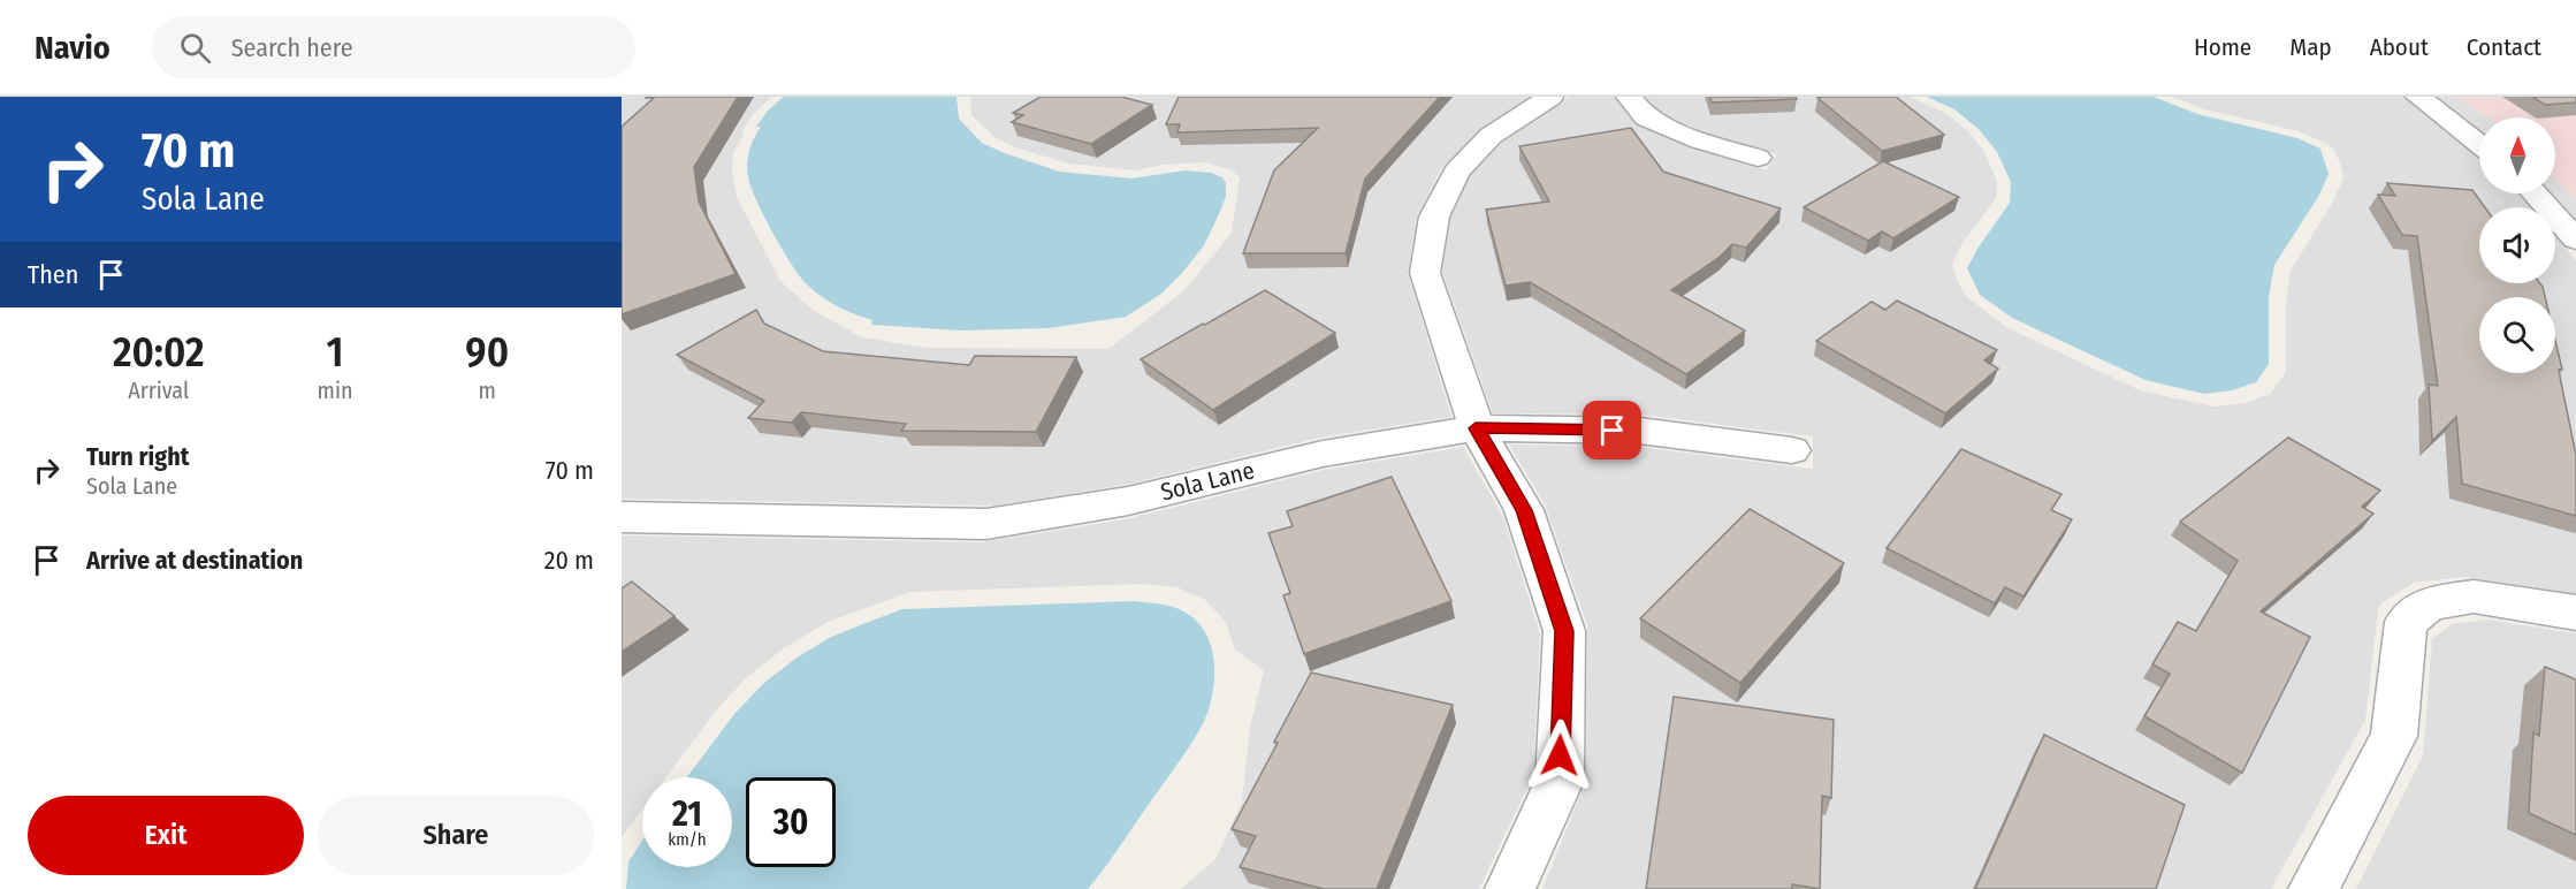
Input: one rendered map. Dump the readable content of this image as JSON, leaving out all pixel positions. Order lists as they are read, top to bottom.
{
  "streets": {
    "street": ["Sola Lane"]
  },
  "north": "top",
  "page": {
    "header": "Navio",
    "search": "Search here",
    "nav": [
      "Home",
      "Map",
      "About",
      "Contact"
    ],
    "turn": ["70 m", "Sola Lane"],
    "then": "Then",
    "eta": [
      "20:02",
      "Arrival",
      "1",
      "min",
      "90",
      "m"
    ],
    "list": [
      {
        "name": "Turn right",
        "note": "Sola Lane",
        "value": "70 m"
      },
      {
        "name": "Arrive at destination",
        "value": "20 m"
      }
    ],
    "speed": "21 km/h",
    "limit": "30",
    "buttons": ["Exit", "Share"]
  }
}
